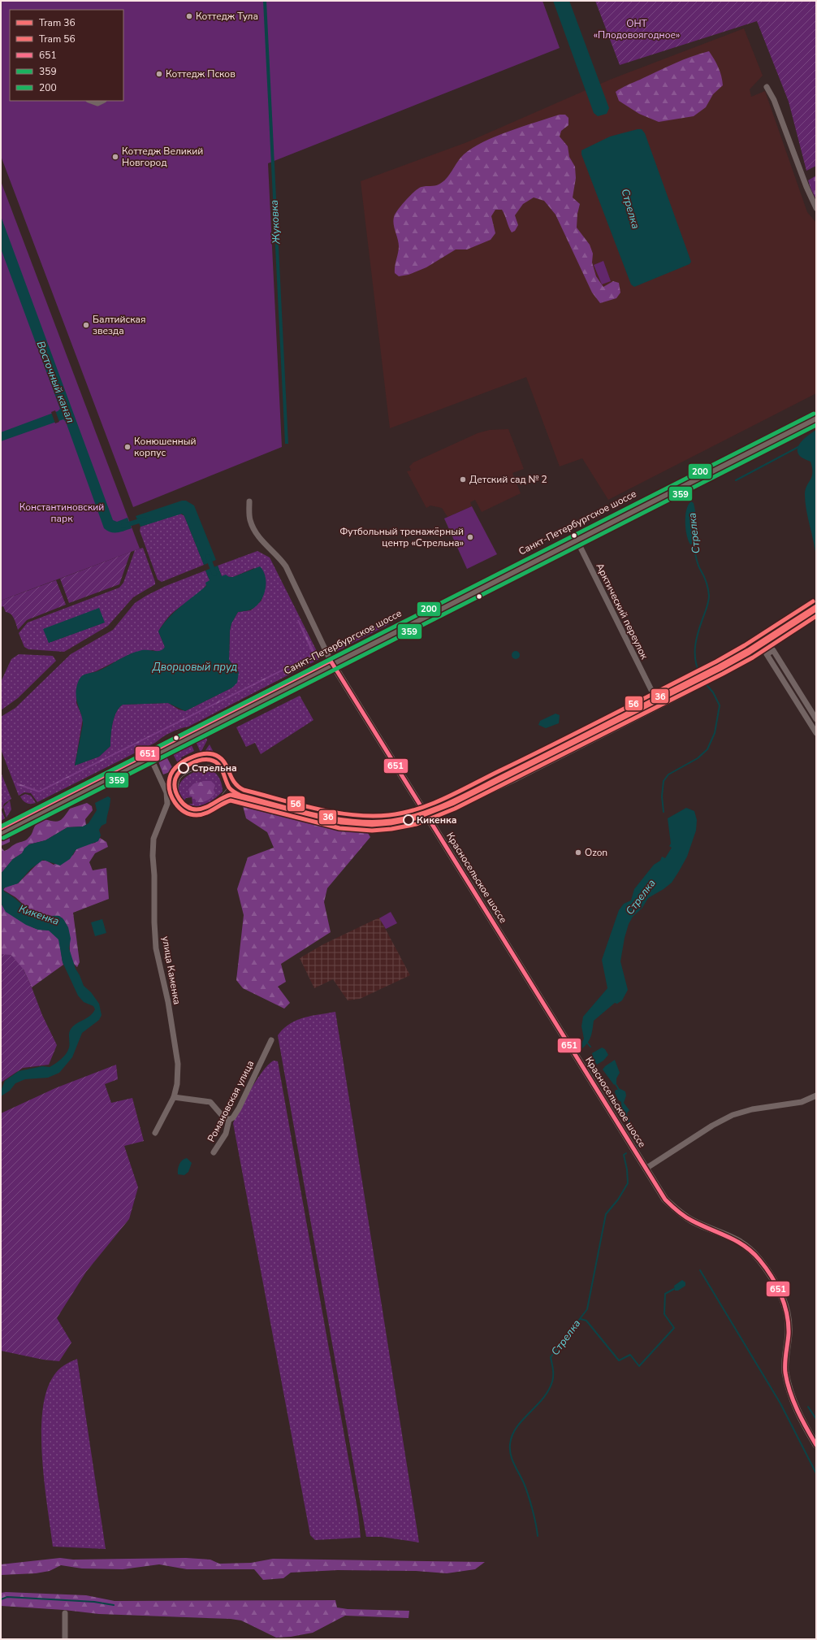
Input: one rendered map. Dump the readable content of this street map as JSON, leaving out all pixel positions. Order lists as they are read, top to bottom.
{
  "streets": {
    "main road": ["Санкт-Петербургское шоссе", "Красносельское шоссе"],
    "street": ["Арктический переулок", "улица Каменка", "Романовская улица"]
  },
  "crossings": [
    ["Санкт-Петербургское шоссе", "Арктический переулок"],
    ["Санкт-Петербургское шоссе", "Красносельское шоссе"],
    ["Санкт-Петербургское шоссе", "улица Каменка"]
  ],
  "water": [
    "Стрелка",
    "Жуковка",
    "Восточный канал",
    "Дворцовый пруд",
    "Кикенка"
  ],
  "parks": ["ОНТ «Плодовоягодное»", "Константиновский парк"],
  "places": [
    "Коттедж Тула",
    "Коттедж Псков",
    "Коттедж Великий Новгород",
    "Балтийская звезда",
    "Конюшенный корпус",
    "Детский сад № 2",
    "Футбольный тренажёрный центр «Стрельна»",
    "Стрельна",
    "Кикенка",
    "Ozon"
  ],
  "lines": [
    "transit line 200",
    "transit line 359",
    "tram line 56",
    "tram line 36",
    "transit line 651"
  ],
  "legend": [
    "Tram 36",
    "Tram 56",
    "651",
    "359",
    "200"
  ]
}
